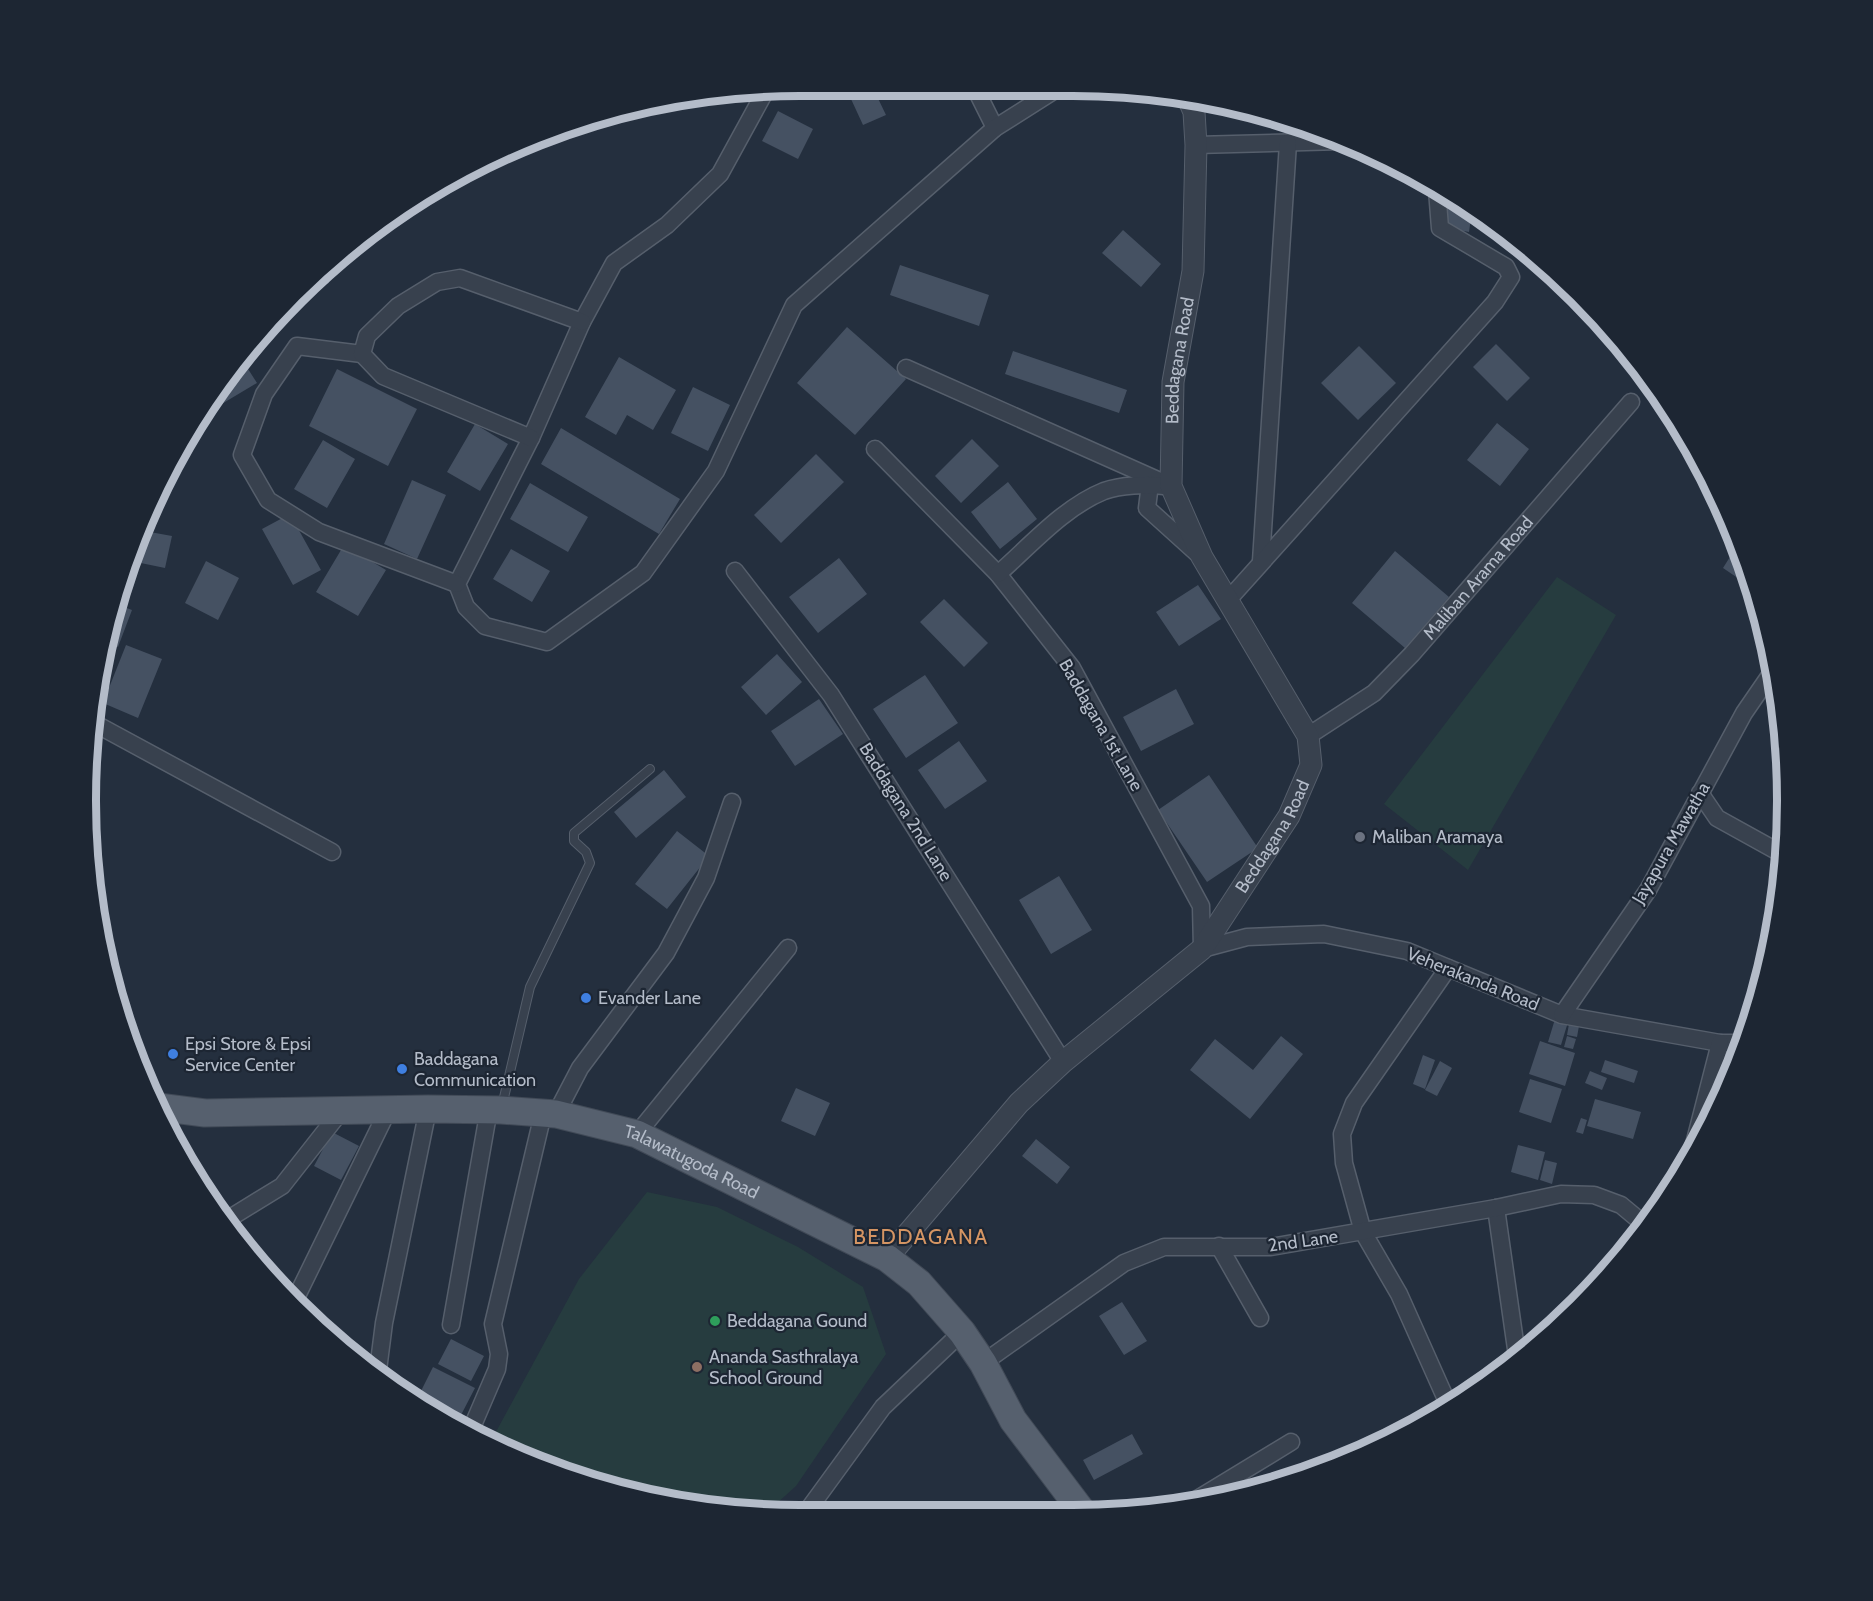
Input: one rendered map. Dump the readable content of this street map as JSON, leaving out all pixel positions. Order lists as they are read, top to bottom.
{
  "streets": {
    "main road": ["Talawatugoda Road"],
    "street": [
      "Beddagana Road",
      "Maliban Arama Road",
      "Baddagana 1st Lane",
      "Baddagana 2nd Lane",
      "Jayapura Mawatha",
      "Veherakanda Road",
      "2nd Lane"
    ]
  },
  "crossings": [
    ["Beddagana Road", "Maliban Arama Road"],
    ["Beddagana Road", "Baddagana 1st Lane"],
    ["Beddagana Road", "Baddagana 2nd Lane"],
    ["Beddagana Road", "Veherakanda Road"],
    ["Beddagana Road", "Talawatugoda Road"],
    ["Baddagana 1st Lane", "Veherakanda Road"],
    ["Jayapura Mawatha", "Veherakanda Road"],
    ["Talawatugoda Road", "2nd Lane"]
  ],
  "districts": ["BEDDAGANA"],
  "places": [
    "Maliban Aramaya",
    "Evander Lane",
    "Epsi Store & Epsi Service Center",
    "Baddagana Communication",
    "Beddagana Gound",
    "Ananda Sasthralaya School Ground"
  ]
}
